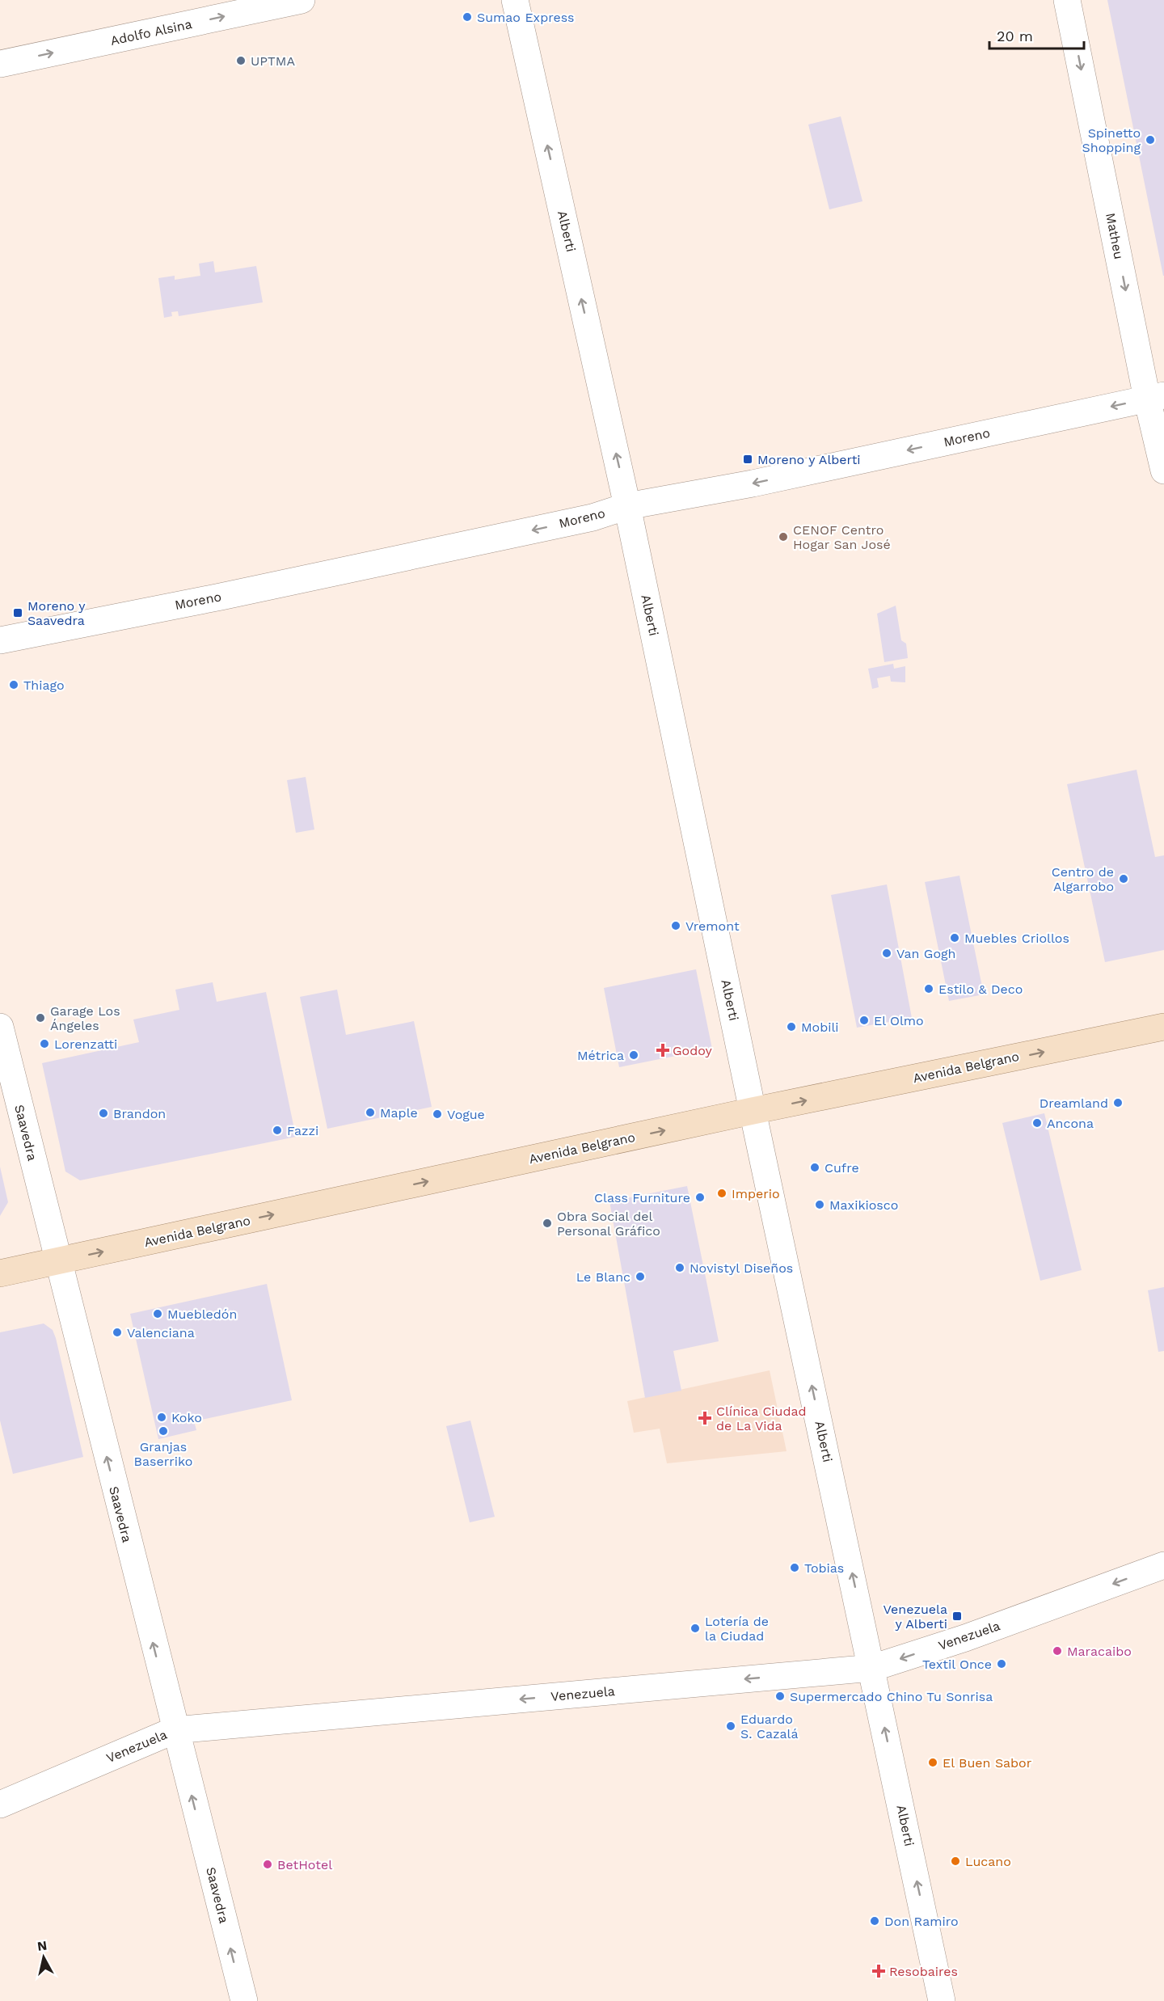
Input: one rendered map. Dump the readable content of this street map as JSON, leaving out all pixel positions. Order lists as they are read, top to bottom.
{
  "streets": {
    "main road": ["Avenida Belgrano"],
    "street": [
      "Adolfo Alsina",
      "Alberti",
      "Matheu",
      "Moreno",
      "Saavedra",
      "Venezuela"
    ]
  },
  "crossings": [
    ["Alberti", "Moreno"],
    ["Alberti", "Avenida Belgrano"],
    ["Alberti", "Venezuela"],
    ["Matheu", "Moreno"],
    ["Avenida Belgrano", "Saavedra"],
    ["Saavedra", "Venezuela"]
  ],
  "one_way": [
    "Adolfo Alsina",
    "Alberti",
    "Matheu",
    "Moreno",
    "Avenida Belgrano",
    "Saavedra",
    "Venezuela"
  ],
  "places": {
    "other": [
      "Sumao Express",
      "UPTMA",
      "Spinetto Shopping",
      "CENOF Centro Hogar San José",
      "Thiago",
      "Centro de Algarrobo",
      "Vremont",
      "Muebles Criollos",
      "Van Gogh",
      "Estilo & Deco",
      "Garage Los Ángeles",
      "El Olmo",
      "Mobili",
      "Lorenzatti",
      "Métrica",
      "Dreamland",
      "Maple",
      "Brandon",
      "Vogue",
      "Ancona",
      "Fazzi",
      "Cufre",
      "Imperio",
      "Class Furniture",
      "Maxikiosco",
      "Obra Social del Personal Gráfico",
      "Novistyl Diseños",
      "Le Blanc",
      "Muebledón",
      "Valenciana",
      "Koko",
      "Granjas Baserriko",
      "Tobias",
      "Lotería de la Ciudad",
      "Maracaibo",
      "Textil Once",
      "Supermercado Chino Tu Sonrisa",
      "Eduardo S. Cazalá",
      "El Buen Sabor",
      "Lucano",
      "BetHotel",
      "Don Ramiro"
    ],
    "transit": ["Moreno y Alberti", "Moreno y Saavedra", "Venezuela y Alberti"],
    "health": ["Godoy", "Clínica Ciudad de La Vida", "Resobaires"]
  },
  "scale_bar": "20 m",
  "north": "top"
}
